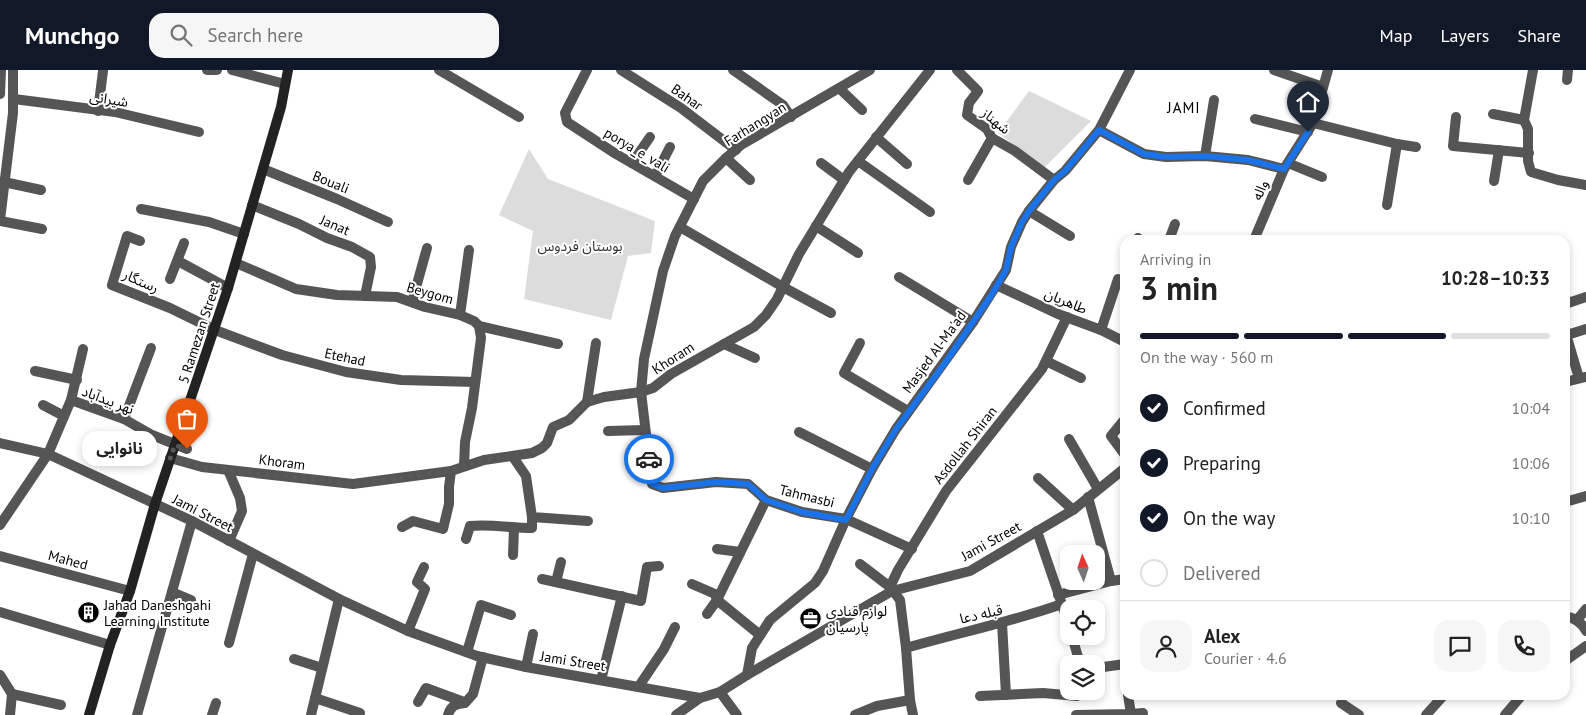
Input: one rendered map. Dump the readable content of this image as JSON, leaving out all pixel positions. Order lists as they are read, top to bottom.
{
  "streets": {
    "main road": ["5 Ramezan Street"],
    "street": [
      "Bahar",
      "شیرانی",
      "شهناز",
      "Farhangyan",
      "porya_e_vali",
      "Bouali",
      "واله",
      "Janat",
      "رستگار",
      "Beygom",
      "طاهریان",
      "Masjed Al-Ma'ad",
      "Etehad",
      "Khoram",
      "نهر بیدآباد",
      "Asdollah Shiran",
      "Tahmasbi",
      "Jami Street",
      "Mahed",
      "قبله دعا"
    ]
  },
  "crossings": [
    ["Bahar", "Farhangyan"],
    ["شهناز", "Masjed Al-Ma'ad"],
    ["Farhangyan", "porya_e_vali"],
    ["Farhangyan", "Khoram"],
    ["Farhangyan", "Tahmasbi"],
    ["Bouali", "5 Ramezan Street"],
    ["Janat", "Beygom"],
    ["Janat", "5 Ramezan Street"],
    ["رستگار", "5 Ramezan Street"],
    ["رستگار", "Etehad"],
    ["Beygom", "5 Ramezan Street"],
    ["طاهریان", "Masjed Al-Ma'ad"],
    ["طاهریان", "Asdollah Shiran"],
    ["5 Ramezan Street", "Etehad"],
    ["5 Ramezan Street", "Khoram"],
    ["5 Ramezan Street", "نهر بیدآباد"],
    ["5 Ramezan Street", "Jami Street"],
    ["5 Ramezan Street", "Mahed"],
    ["Masjed Al-Ma'ad", "Tahmasbi"],
    ["Masjed Al-Ma'ad", "Jami Street"],
    ["Khoram", "Tahmasbi"],
    ["نهر بیدآباد", "Jami Street"],
    ["Asdollah Shiran", "Tahmasbi"],
    ["Asdollah Shiran", "Jami Street"]
  ],
  "districts": ["JAMI"],
  "parks": ["بوستان فردوس"],
  "places": {
    "other": ["نانوایی"],
    "building": ["Jahad Daneshgahi Learning Institute"],
    "office": ["لوازم قنادی پارسیان"]
  },
  "north": "top",
  "page": {
    "header": "Munchgo",
    "search": "Search here",
    "nav": ["Map", "Layers", "Share"],
    "heading": ["3 min", "Arriving in", "10:28–10:33"],
    "panel": ["Alex", "Courier · 4.6"],
    "bar": "On the way · 560 m",
    "list": [
      ["Confirmed", "10:04"],
      ["Preparing", "10:06"],
      ["On the way", "10:10"],
      "Delivered"
    ],
    "bubble": "نانوایی"
  }
}
